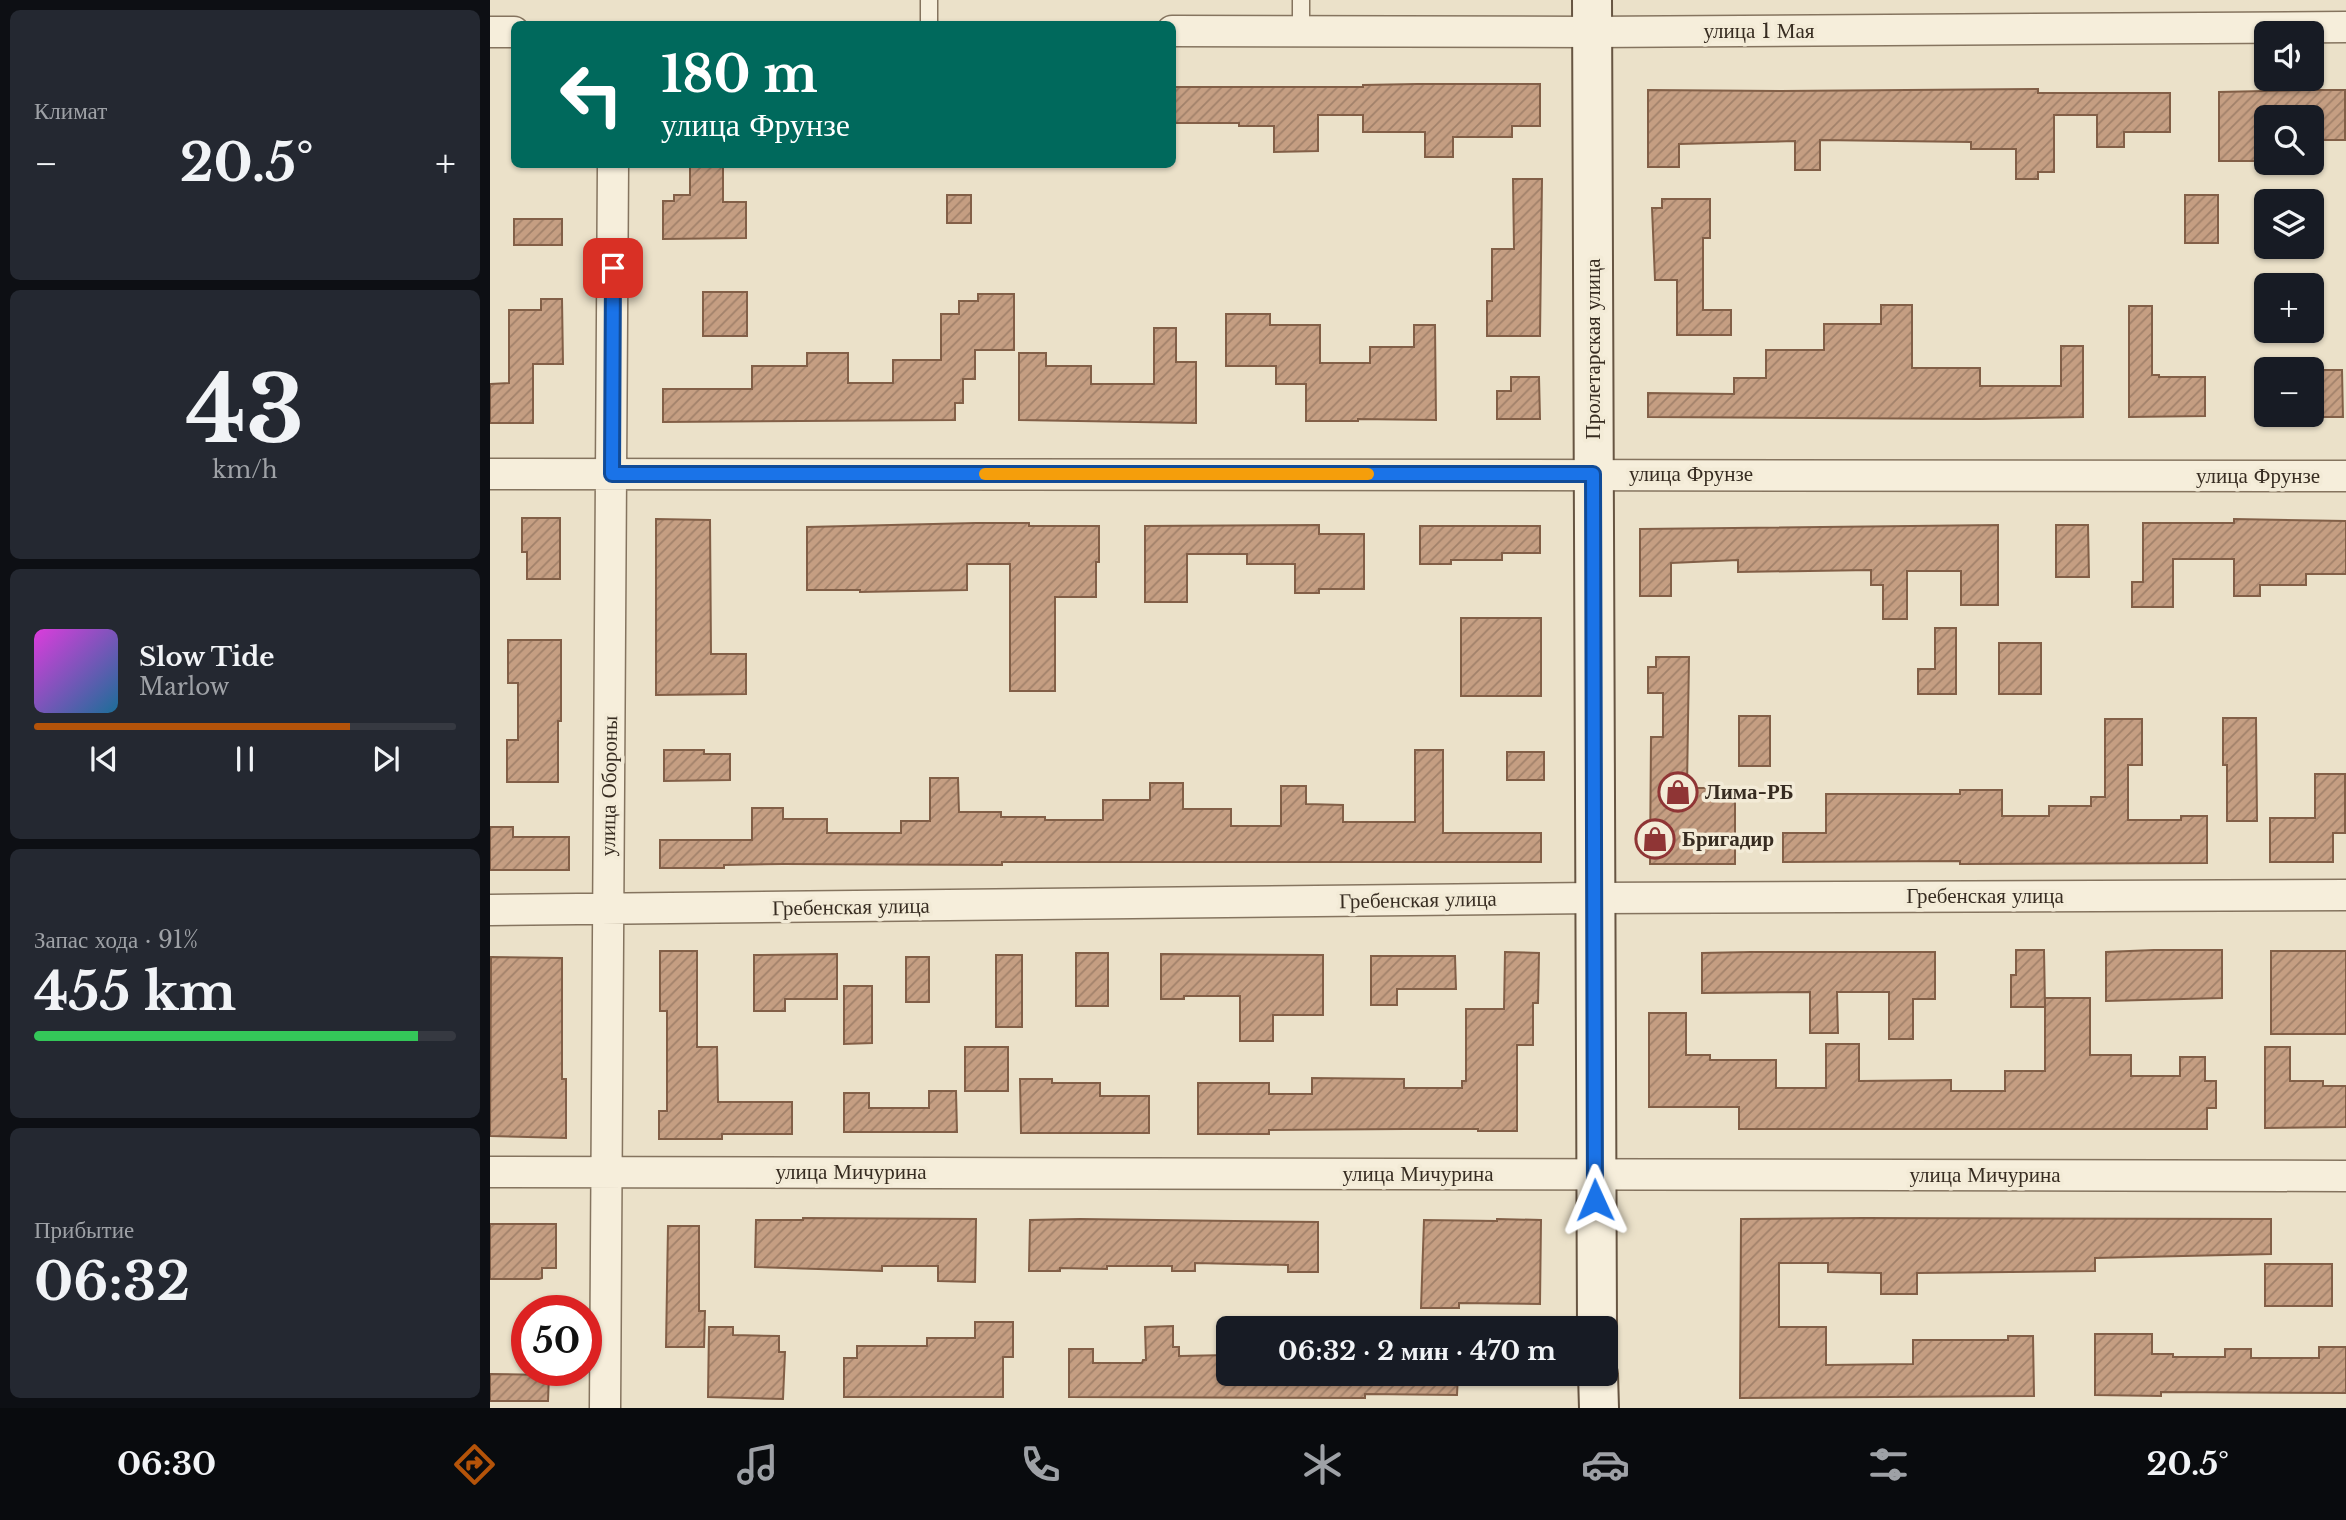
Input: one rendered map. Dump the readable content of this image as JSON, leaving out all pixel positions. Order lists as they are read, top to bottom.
{
  "streets": {
    "main road": ["Пролетарская улица"],
    "street": [
      "улица 1 Мая",
      "улица Фрунзе",
      "улица Обороны",
      "Гребенская улица",
      "улица Мичурина"
    ]
  },
  "crossings": [
    ["улица 1 Мая", "Пролетарская улица"],
    ["Пролетарская улица", "улица Фрунзе"],
    ["Пролетарская улица", "Гребенская улица"],
    ["Пролетарская улица", "улица Мичурина"],
    ["улица Фрунзе", "улица Обороны"],
    ["улица Обороны", "Гребенская улица"],
    ["улица Обороны", "улица Мичурина"]
  ],
  "places": {
    "shop": ["Лима-РБ", "Бригадир"]
  },
  "page": {
    "tile": [
      "Климат",
      ["43", "km/h"],
      ["Запас хода · 91%", "455 km"],
      ["Прибытие", "06:32"]
    ],
    "map_buttons": ["+", "−"],
    "turn": ["180 m", "улица Фрунзе"],
    "heat": ["−", "20.5°", "+"],
    "song": ["Slow Tide", "Marlow"],
    "limit": "50",
    "trip": "06:32 · 2 мин · 470 m",
    "tabs": ["06:30", "20.5°"]
  }
}
